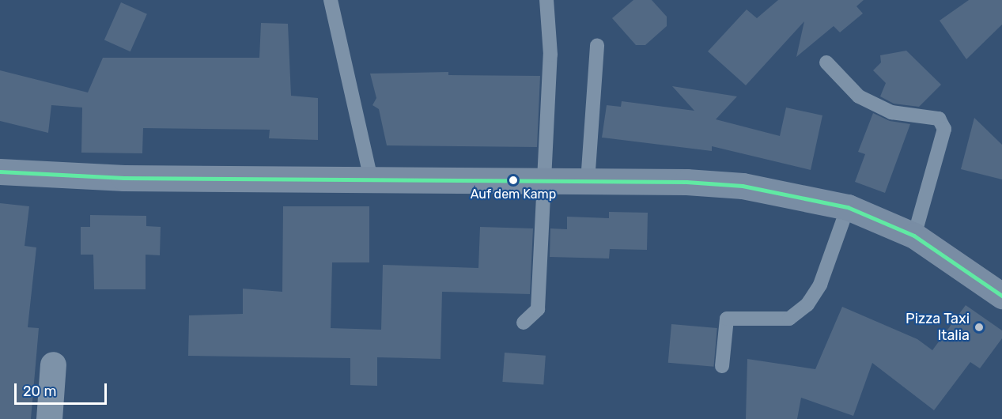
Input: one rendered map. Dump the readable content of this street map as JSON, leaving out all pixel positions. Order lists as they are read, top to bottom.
{
  "places": ["Auf dem Kamp", "Pizza Taxi Italia"],
  "scale_bar": "20 m"
}
